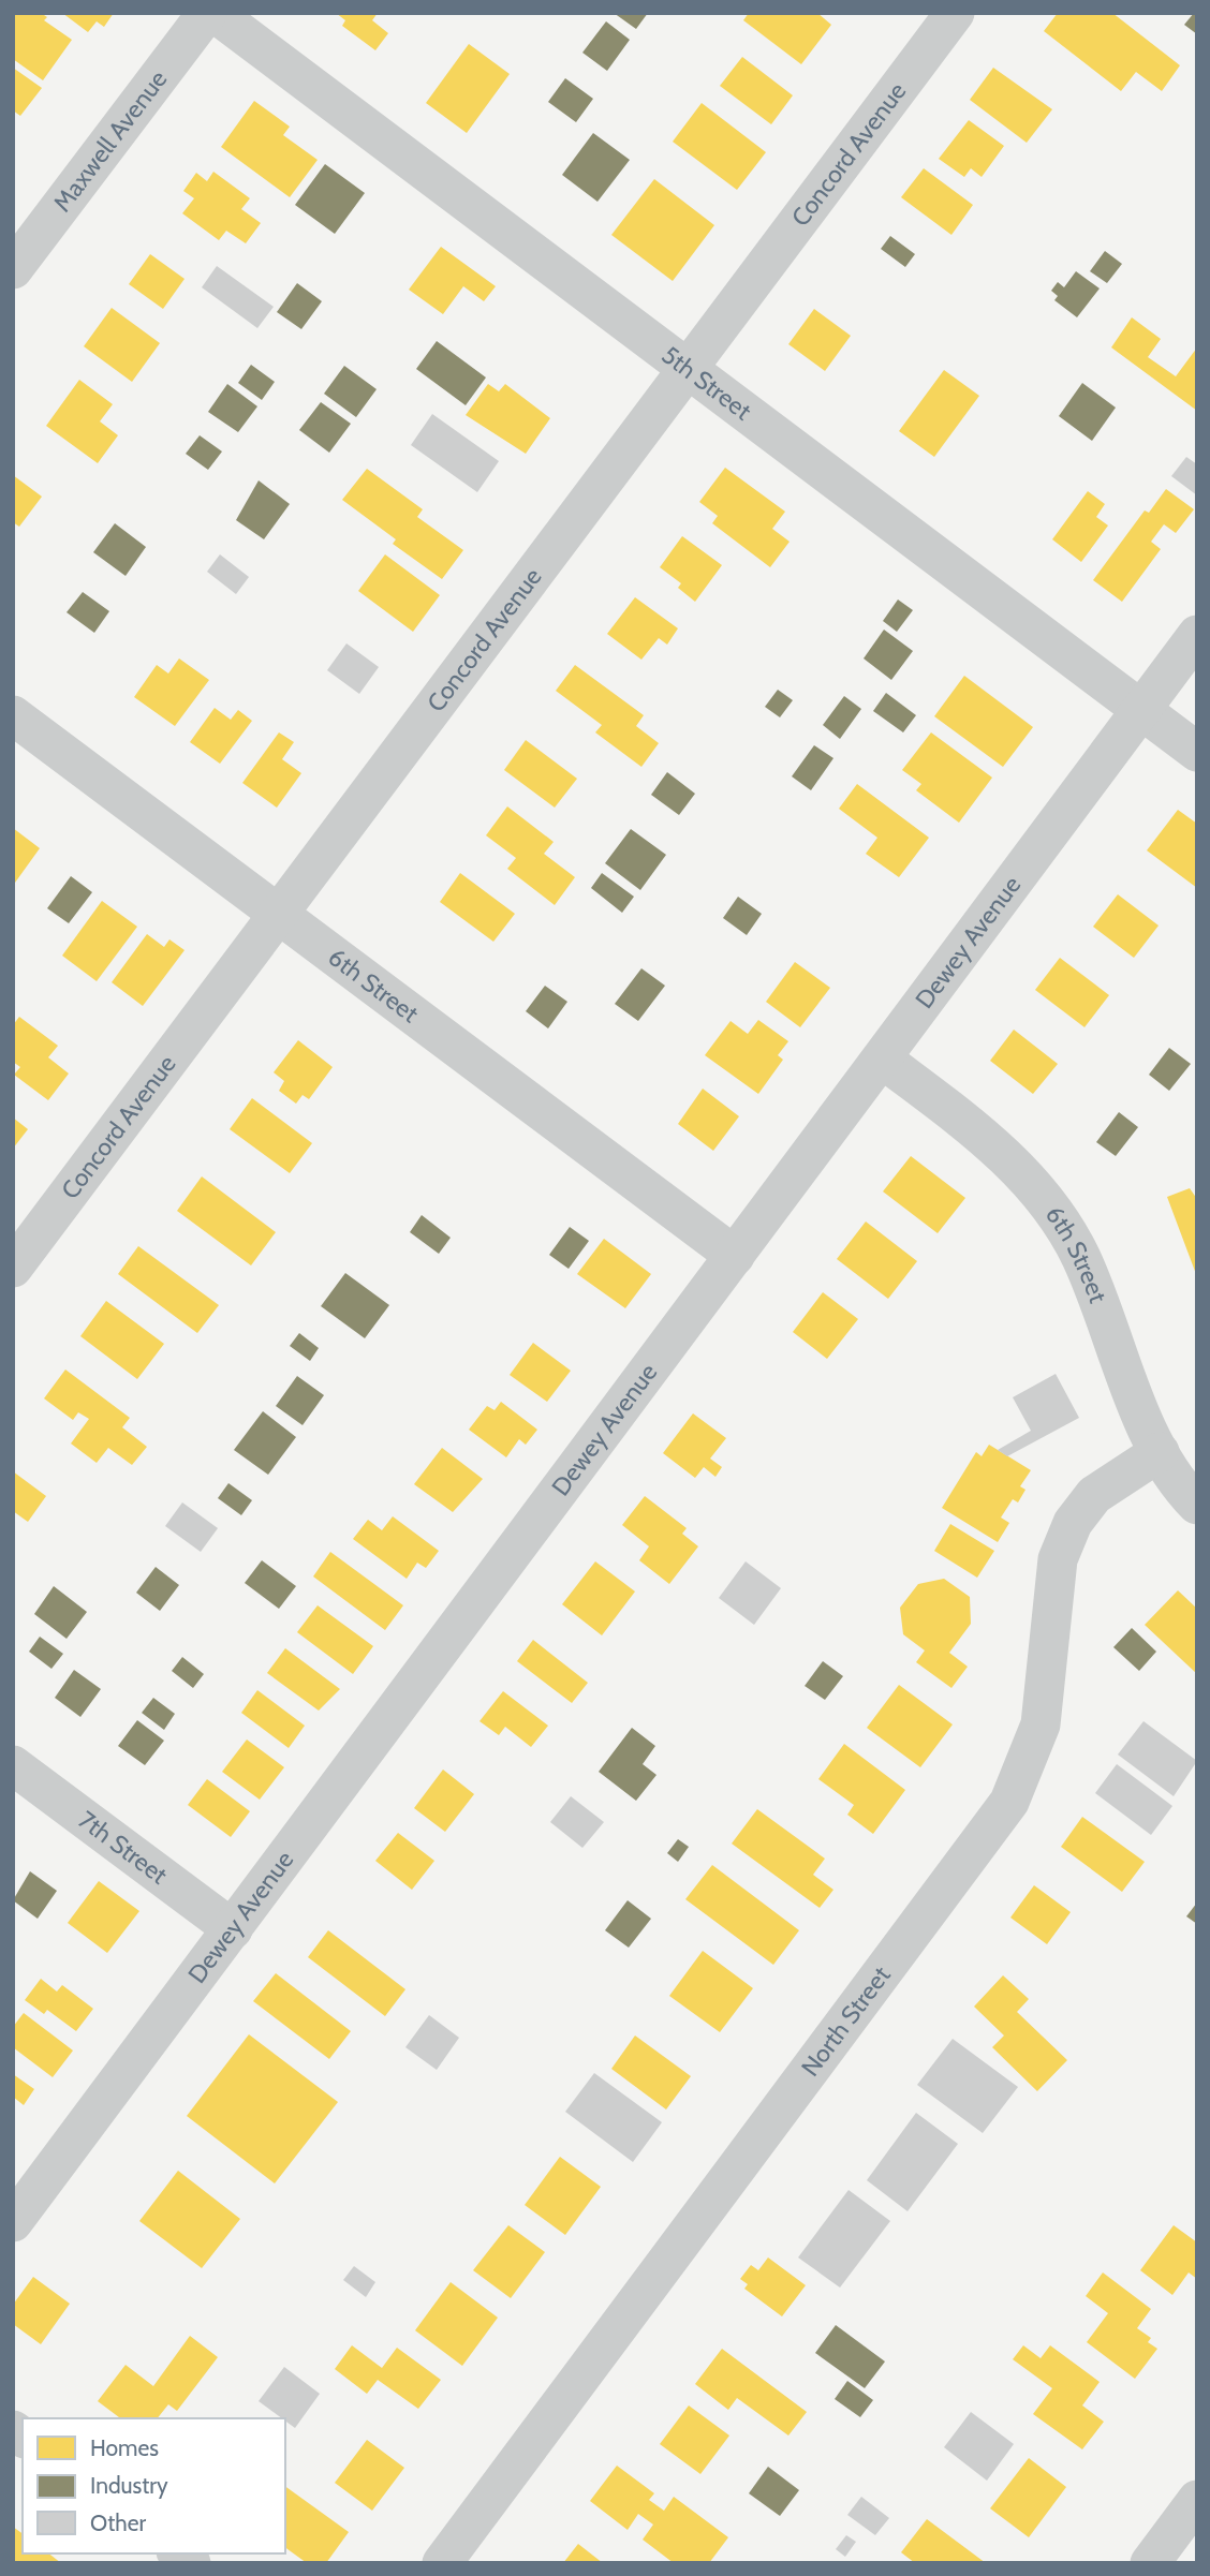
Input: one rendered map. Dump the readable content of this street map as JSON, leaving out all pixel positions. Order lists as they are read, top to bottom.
{
  "streets": {
    "street": [
      "Maxwell Avenue",
      "Concord Avenue",
      "5th Street",
      "Dewey Avenue",
      "6th Street",
      "7th Street",
      "North Street"
    ]
  },
  "crossings": [
    ["Concord Avenue", "5th Street"],
    ["Concord Avenue", "6th Street"],
    ["5th Street", "Dewey Avenue"],
    ["Dewey Avenue", "6th Street"],
    ["Dewey Avenue", "7th Street"],
    ["6th Street", "North Street"]
  ],
  "legend": ["Homes", "Industry", "Other"]
}
